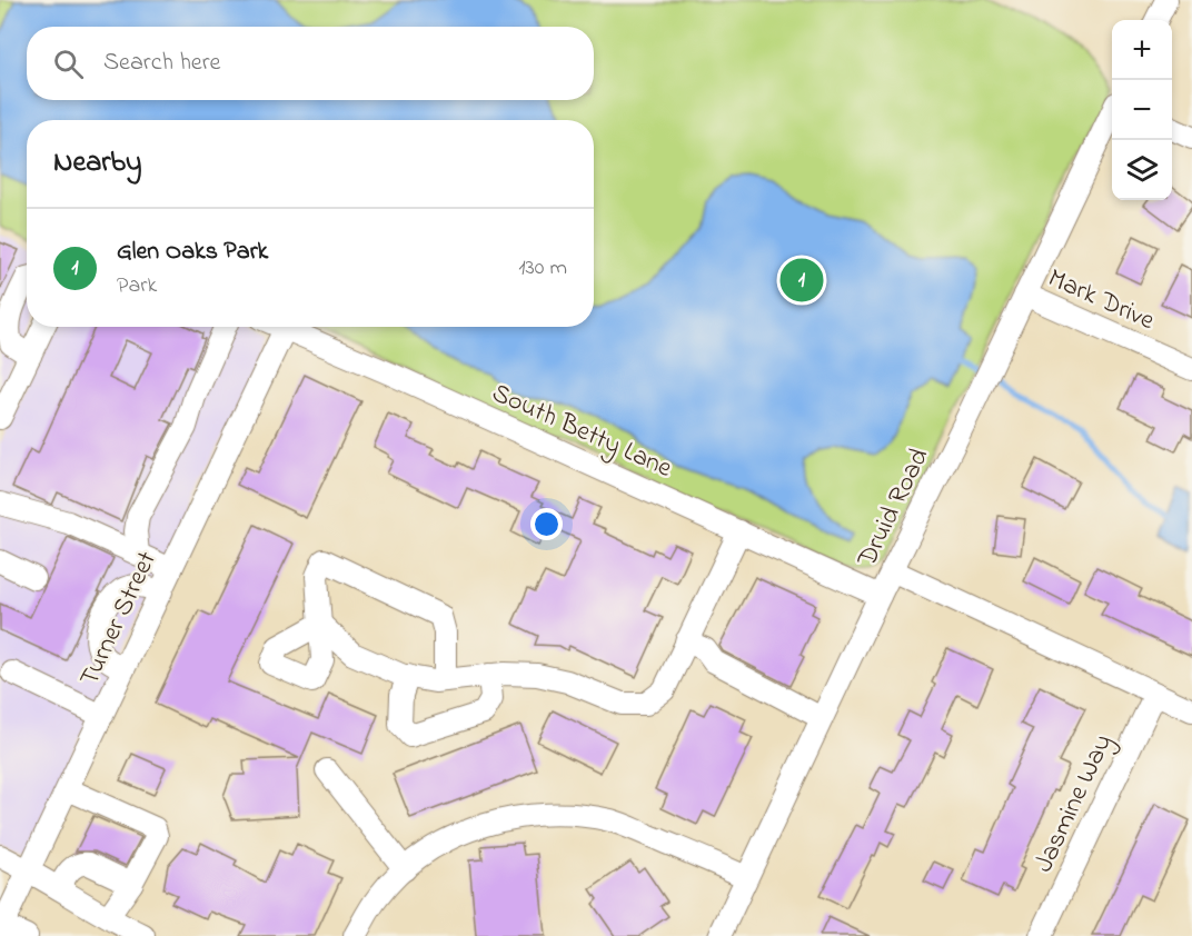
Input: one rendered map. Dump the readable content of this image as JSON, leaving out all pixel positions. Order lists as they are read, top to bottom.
{
  "streets": {
    "street": [
      "Mark Drive",
      "South Betty Lane",
      "Druid Road",
      "Turner Street",
      "Jasmine Way"
    ]
  },
  "crossings": [
    ["Mark Drive", "Druid Road"],
    ["South Betty Lane", "Druid Road"],
    ["South Betty Lane", "Turner Street"]
  ],
  "page": {
    "map_buttons": ["+", "−"],
    "search": "Search here",
    "heading": "Nearby",
    "list": [
      {
        "mark": "1",
        "name": "Glen Oaks Park",
        "note": "Park",
        "value": "130 m"
      }
    ],
    "pins": "1"
  }
}
